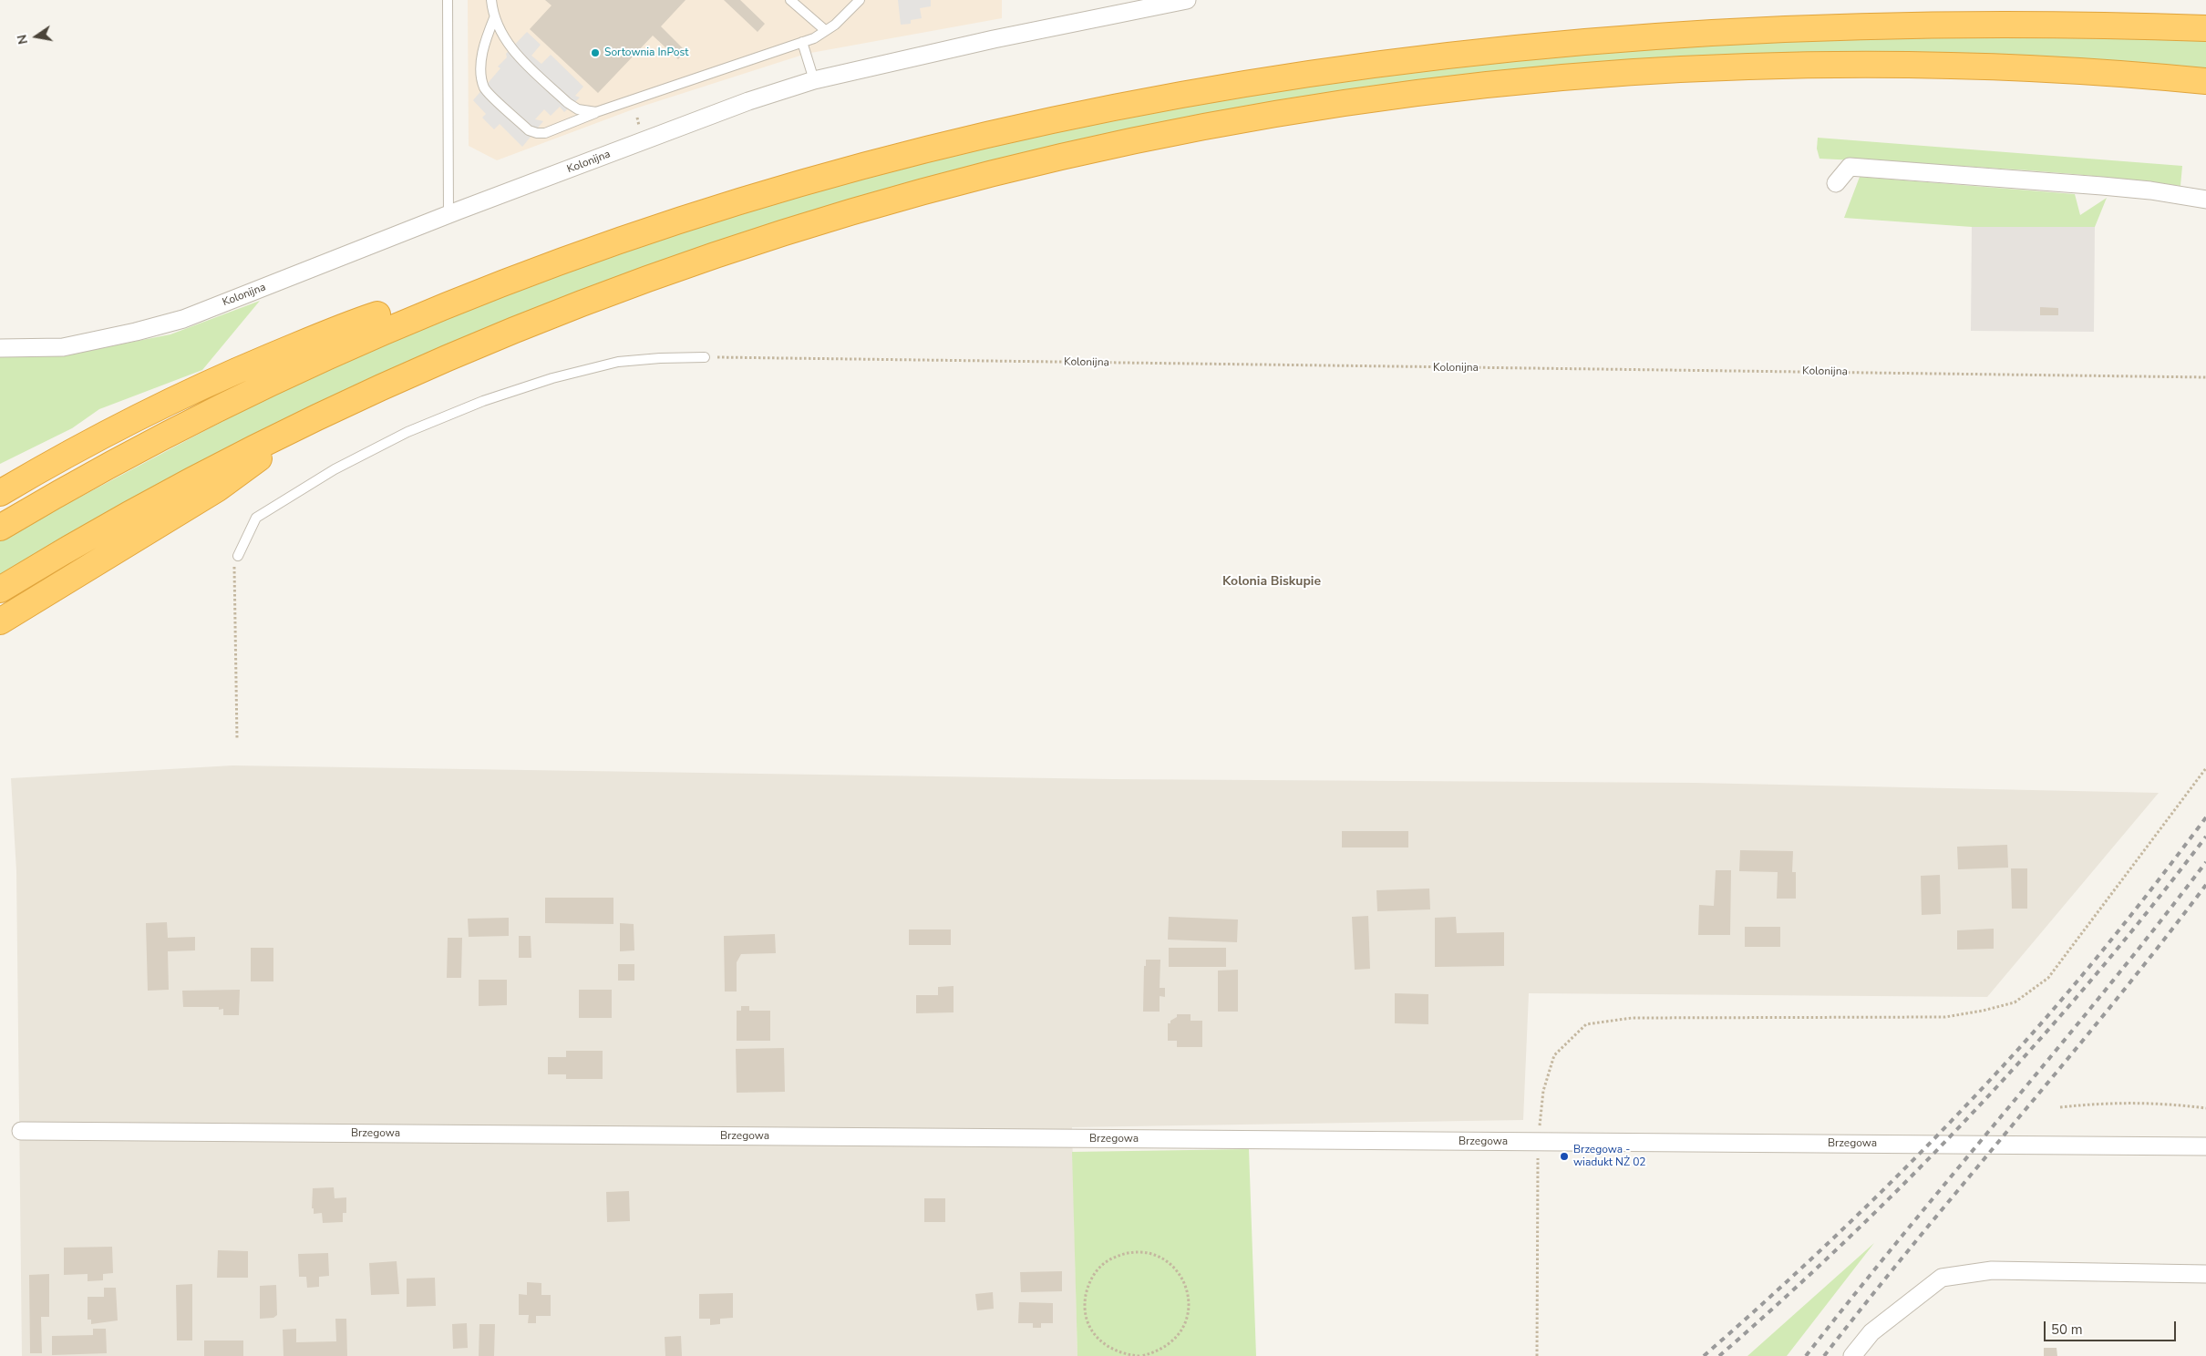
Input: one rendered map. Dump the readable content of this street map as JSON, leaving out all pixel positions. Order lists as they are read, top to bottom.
{
  "streets": {
    "street": ["Kolonijna", "Brzegowa"]
  },
  "districts": ["Kolonia Biskupie"],
  "places": ["Sortownia InPost", "Brzegowa - wiadukt NŻ 02"],
  "scale_bar": "50 m",
  "north": "left"
}
